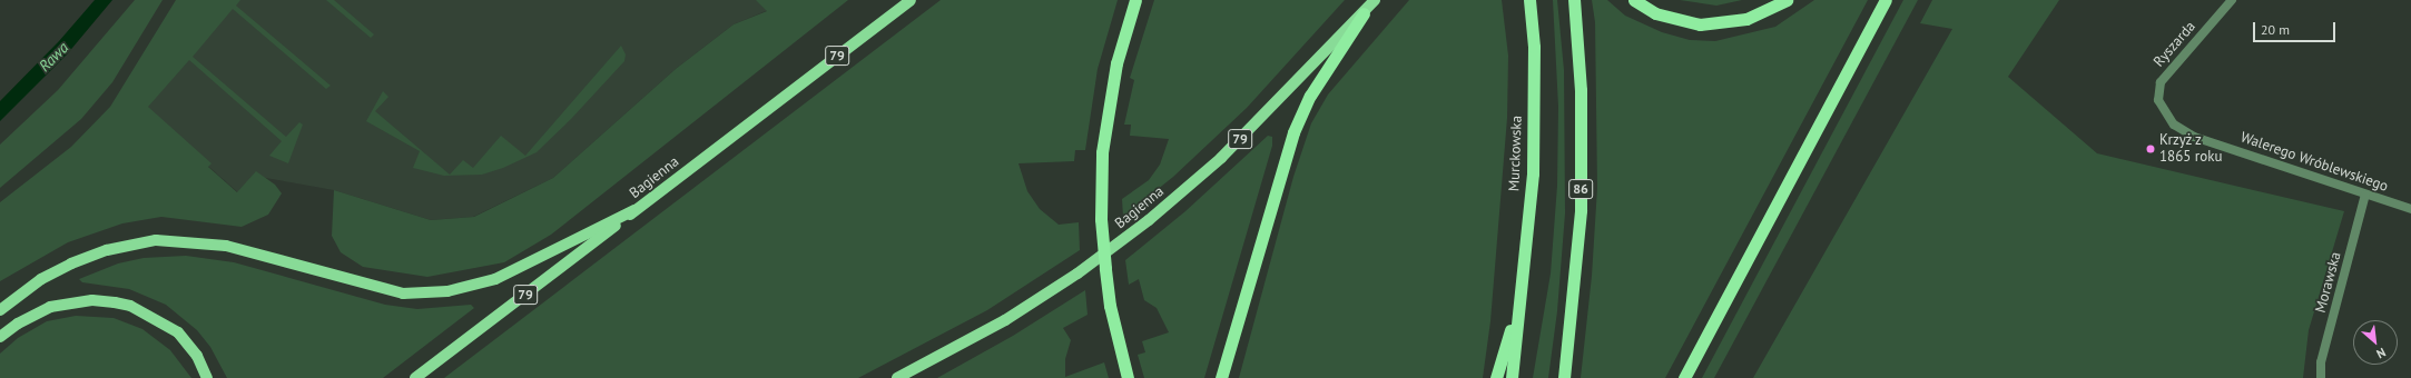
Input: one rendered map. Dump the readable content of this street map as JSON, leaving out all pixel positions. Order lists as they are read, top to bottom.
{
  "streets": {
    "highway": ["Murckowska", "86"],
    "main road": ["79", "Bagienna"],
    "street": ["Ryszarda", "Walerego Wróblewskiego", "Morawska"]
  },
  "crossings": [
    ["Ryszarda", "Walerego Wróblewskiego"],
    ["79", "Bagienna"],
    ["Walerego Wróblewskiego", "Morawska"]
  ],
  "water": ["Rawa"],
  "places": ["Krzyż z 1865 roku"],
  "scale_bar": "20 m",
  "north": "bottom right"
}
